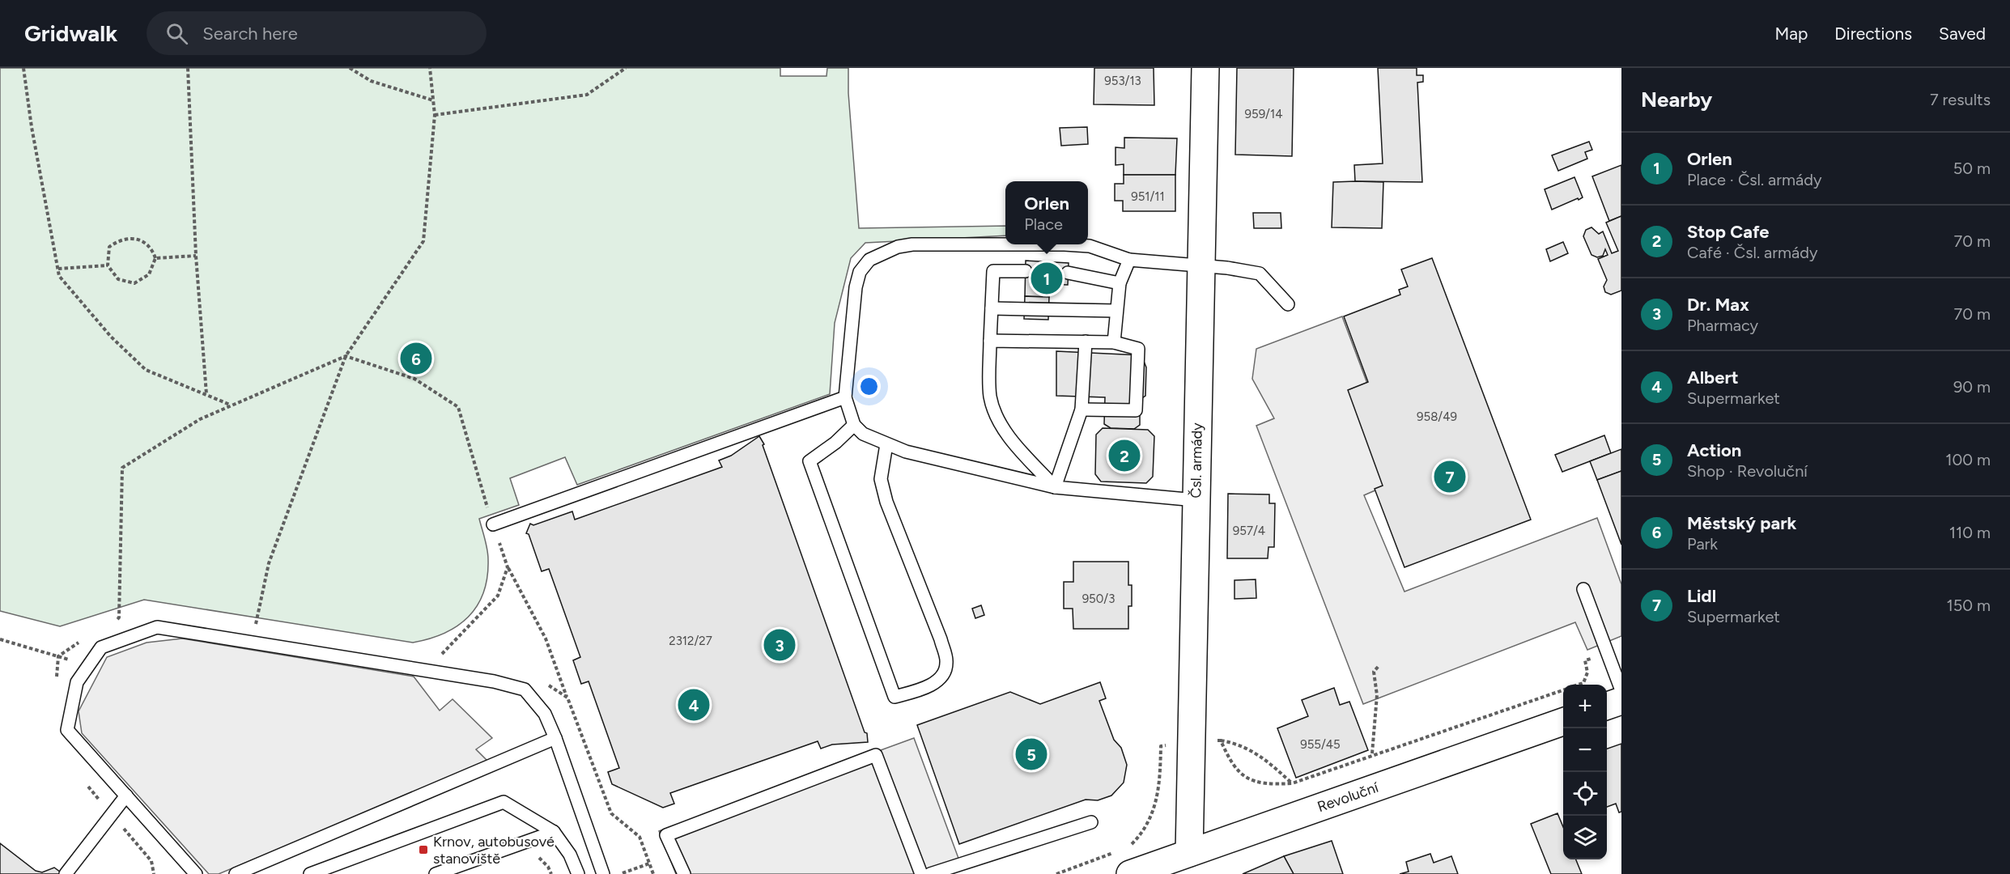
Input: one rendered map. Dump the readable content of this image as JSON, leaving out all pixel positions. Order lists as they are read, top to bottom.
{
  "streets": {
    "main road": ["Čsl. armády", "Revoluční"]
  },
  "crossings": [
    ["Čsl. armády", "Revoluční"]
  ],
  "places": {
    "transit": ["Krnov, autobusové stanoviště"]
  },
  "house_numbers": [
    "953/13",
    "959/14",
    "951/11",
    "958/49",
    "957/4",
    "950/3",
    "2312/27",
    "955/45"
  ],
  "page": {
    "header": "Gridwalk",
    "search": "Search here",
    "nav": ["Map", "Directions", "Saved"],
    "heading": ["Nearby", "7 results"],
    "list": [
      {
        "mark": "1",
        "name": "Orlen",
        "note": "Place · Čsl. armády",
        "value": "50 m"
      },
      {
        "mark": "2",
        "name": "Stop Cafe",
        "note": "Café · Čsl. armády",
        "value": "70 m"
      },
      {
        "mark": "3",
        "name": "Dr. Max",
        "note": "Pharmacy",
        "value": "70 m"
      },
      {
        "mark": "4",
        "name": "Albert",
        "note": "Supermarket",
        "value": "90 m"
      },
      {
        "mark": "5",
        "name": "Action",
        "note": "Shop · Revoluční",
        "value": "100 m"
      },
      {
        "mark": "6",
        "name": "Městský park",
        "note": "Park",
        "value": "110 m"
      },
      {
        "mark": "7",
        "name": "Lidl",
        "note": "Supermarket",
        "value": "150 m"
      }
    ],
    "popup": ["Orlen", "Place"],
    "pins": [
      "1",
      "6",
      "2",
      "7",
      "3",
      "4",
      "5"
    ],
    "map_buttons": ["+", "−"]
  }
}
